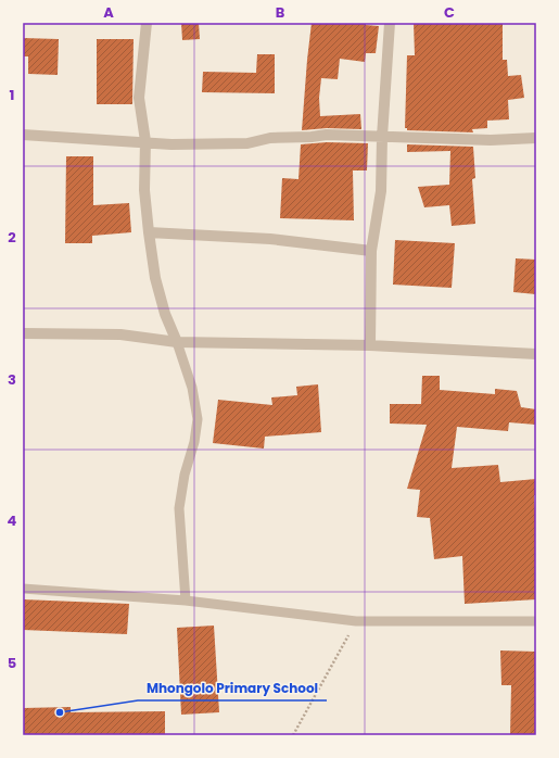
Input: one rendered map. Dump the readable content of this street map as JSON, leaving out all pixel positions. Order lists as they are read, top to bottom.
{
  "places": ["Mhongolo Primary School"],
  "grid": {
    "columns": ["A", "B", "C"],
    "rows": [
      "1",
      "2",
      "3",
      "4",
      "5"
    ]
  }
}
